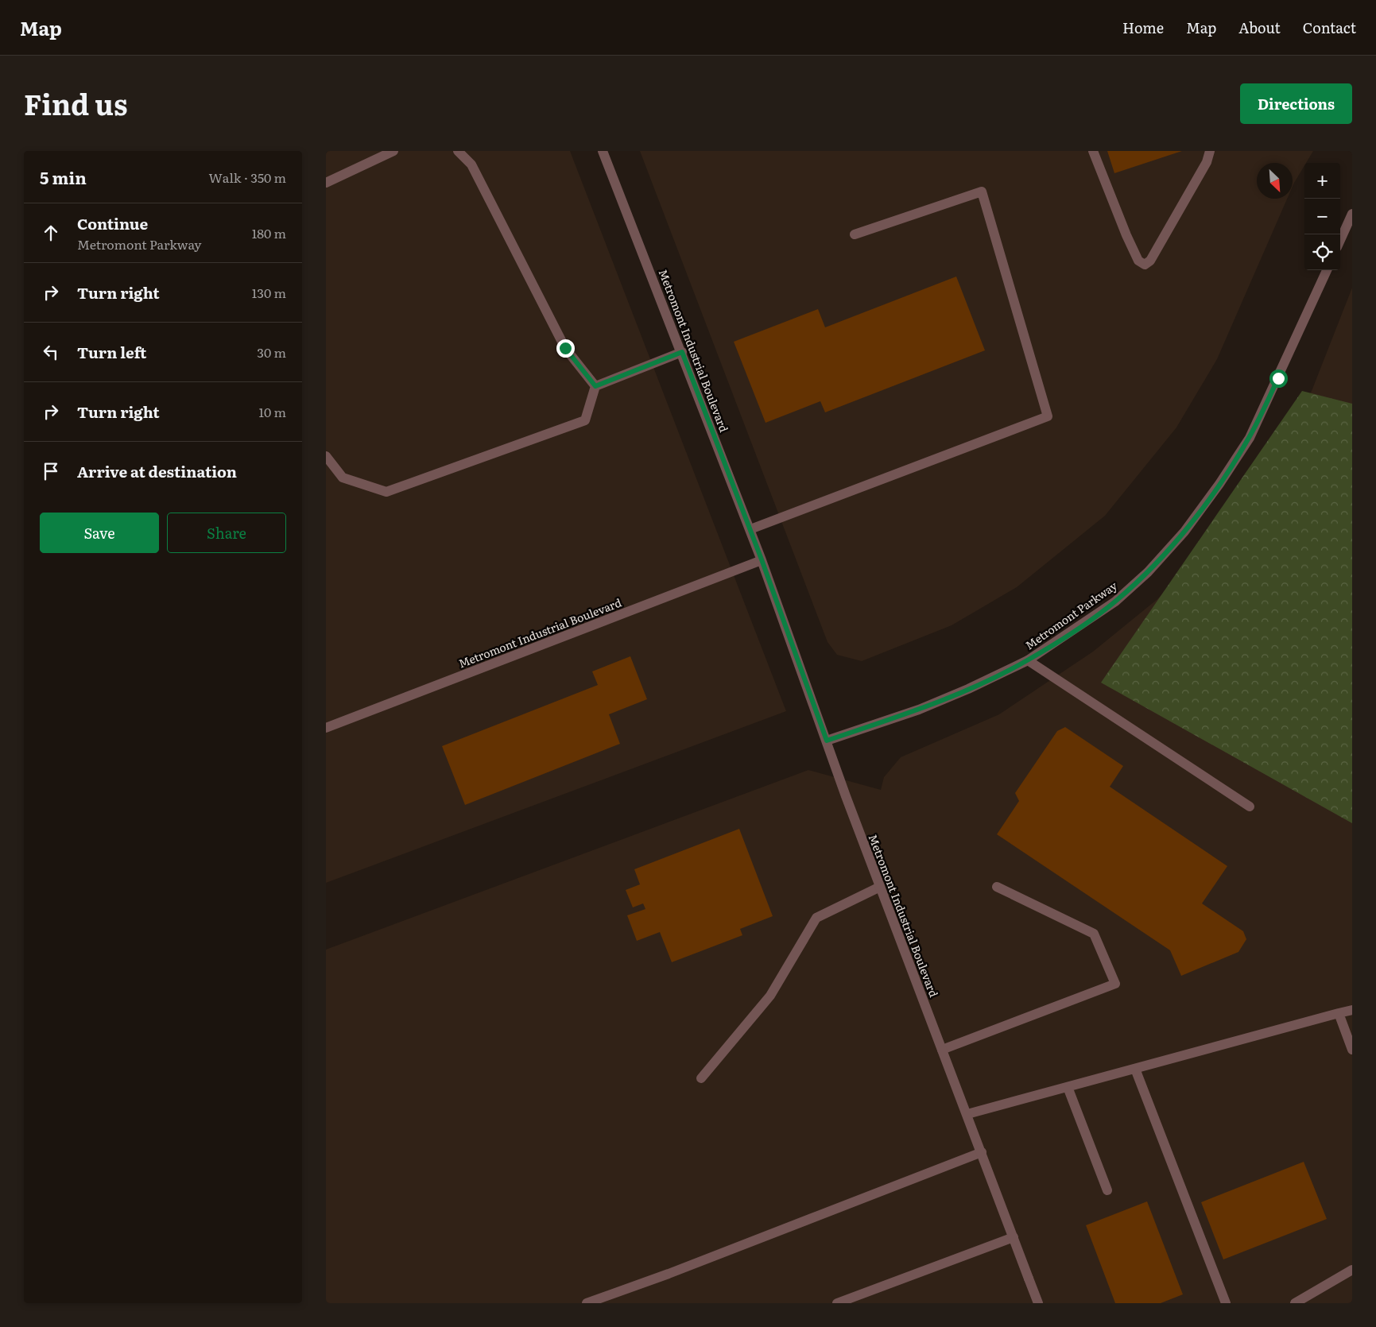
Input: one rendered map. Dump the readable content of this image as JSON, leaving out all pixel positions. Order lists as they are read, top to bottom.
{
  "streets": {
    "street": ["Metromont Industrial Boulevard", "Metromont Parkway"]
  },
  "crossings": [
    ["Metromont Industrial Boulevard", "Metromont Parkway"]
  ],
  "north": "bottom right",
  "page": {
    "header": "Map",
    "nav": [
      "Home",
      "Map",
      "About",
      "Contact"
    ],
    "title": "Find us",
    "buttons": [
      "Directions",
      ["Save", "Share"]
    ],
    "heading": ["5 min", "Walk · 350 m"],
    "map_buttons": ["+", "−"],
    "list": [
      ["Continue", "Metromont Parkway", "180 m"],
      ["Turn right", "130 m"],
      ["Turn left", "30 m"],
      ["Turn right", "10 m"],
      "Arrive at destination"
    ]
  }
}
